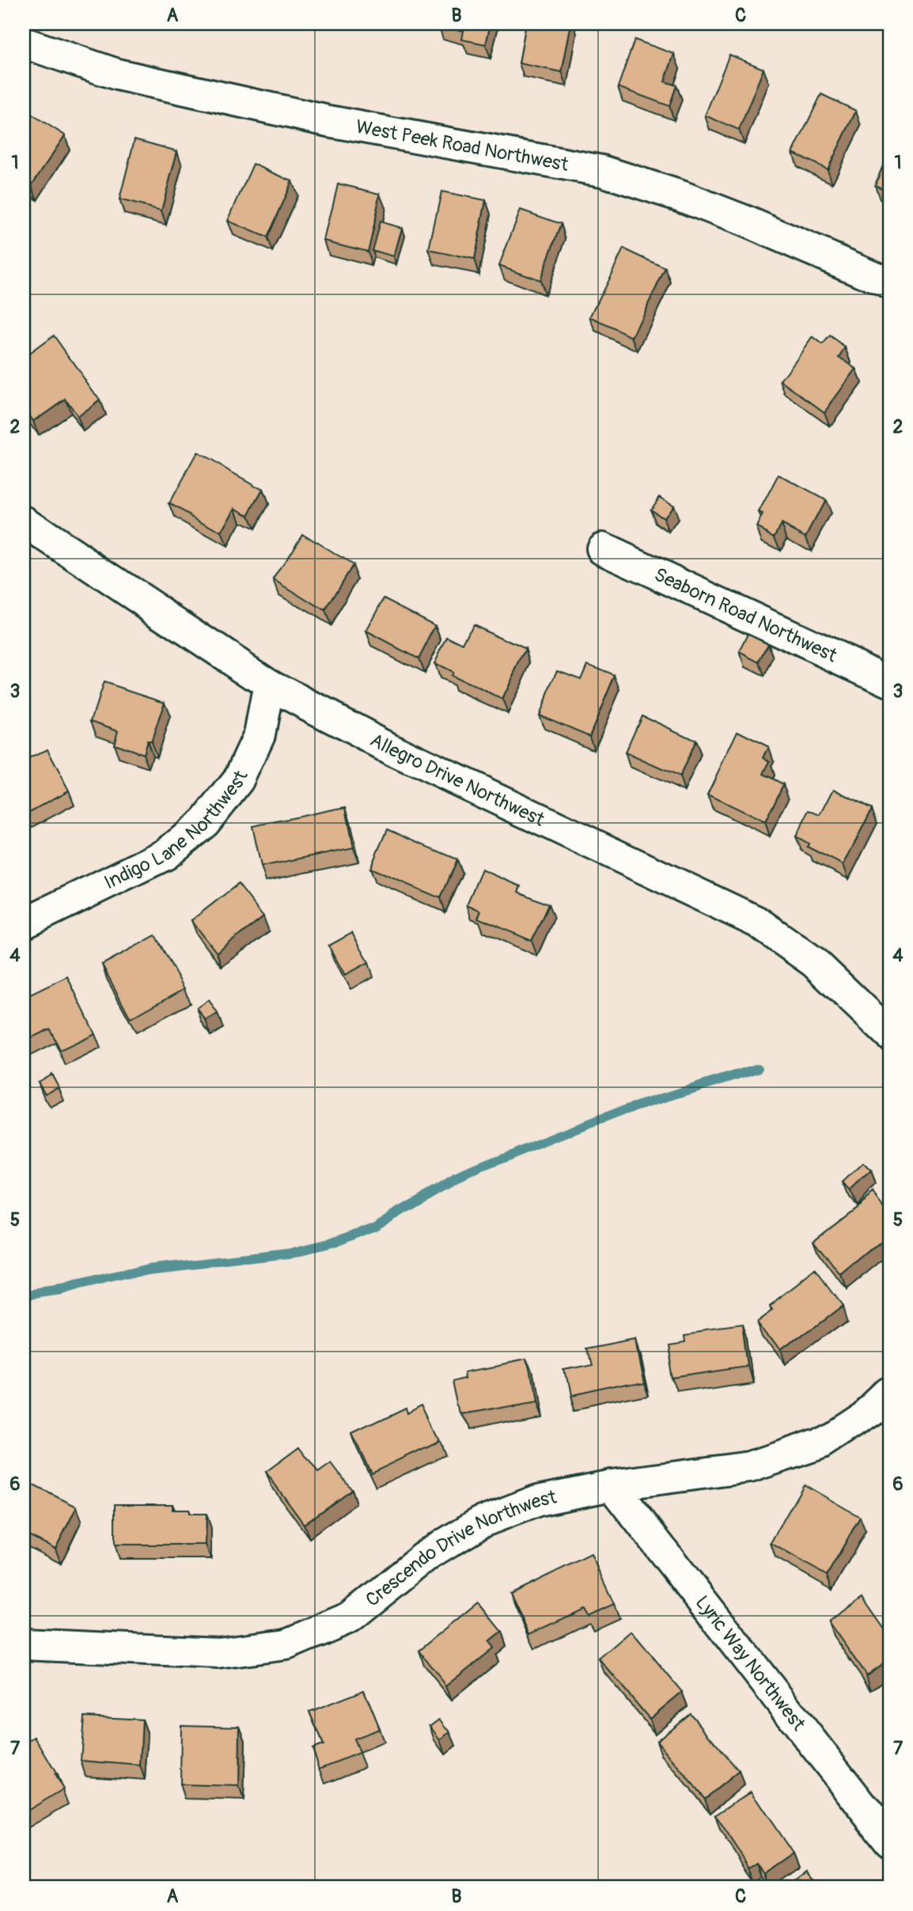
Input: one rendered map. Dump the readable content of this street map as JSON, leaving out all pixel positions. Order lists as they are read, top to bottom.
{
  "streets": {
    "street": [
      "West Peek Road Northwest",
      "Seaborn Road Northwest",
      "Allegro Drive Northwest",
      "Indigo Lane Northwest",
      "Crescendo Drive Northwest",
      "Lyric Way Northwest"
    ]
  },
  "crossings": [
    ["Allegro Drive Northwest", "Indigo Lane Northwest"],
    ["Crescendo Drive Northwest", "Lyric Way Northwest"]
  ],
  "grid": {
    "columns": ["A", "B", "C"],
    "rows": [
      "1",
      "2",
      "3",
      "4",
      "5",
      "6",
      "7"
    ]
  }
}
